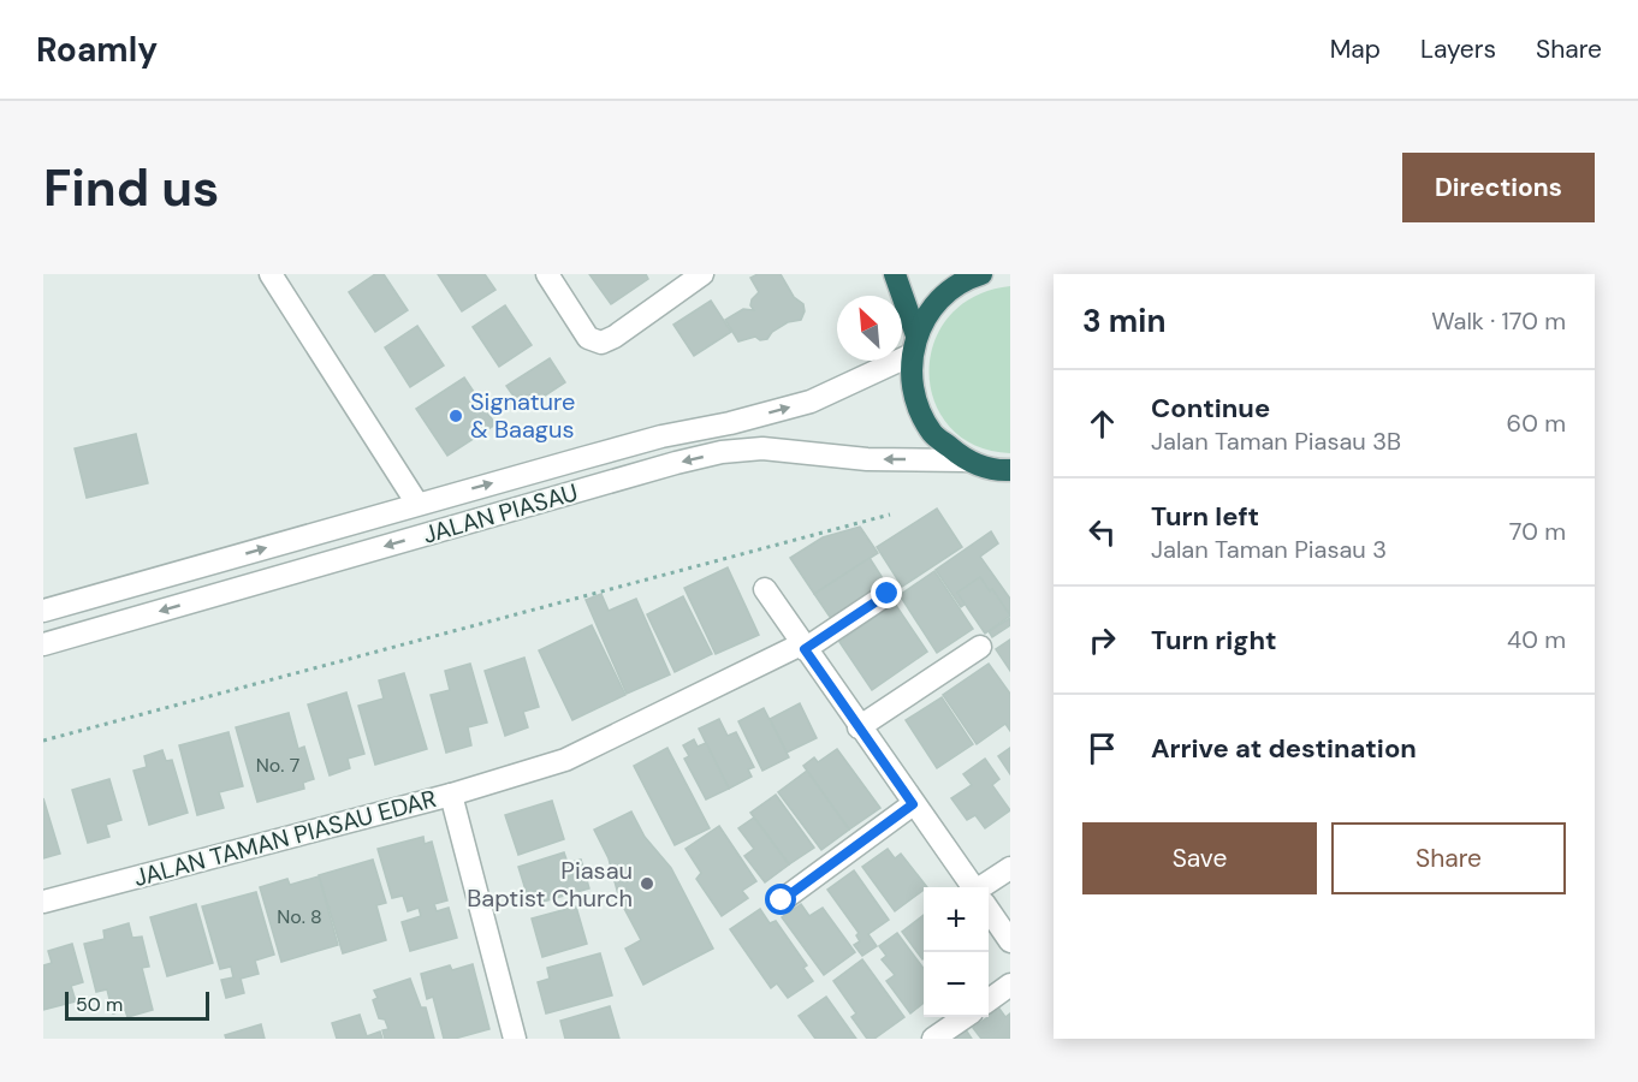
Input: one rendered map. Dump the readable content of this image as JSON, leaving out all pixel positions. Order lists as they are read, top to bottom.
{
  "streets": {
    "street": ["JALAN PIASAU", "JALAN TAMAN PIASAU EDAR"]
  },
  "places": ["Signature & Baagus", "Piasau Baptist Church"],
  "house_numbers": ["No. 7", "No. 8"],
  "scale_bar": "50 m",
  "north": "top left",
  "page": {
    "header": "Roamly",
    "nav": ["Map", "Layers", "Share"],
    "buttons": [
      "Directions",
      ["Save", "Share"]
    ],
    "title": "Find us",
    "heading": ["3 min", "Walk · 170 m"],
    "list": [
      ["Continue", "Jalan Taman Piasau 3B", "60 m"],
      ["Turn left", "Jalan Taman Piasau 3", "70 m"],
      ["Turn right", "40 m"],
      "Arrive at destination"
    ],
    "map_buttons": ["+", "−"],
    "scale": "50 m"
  }
}
